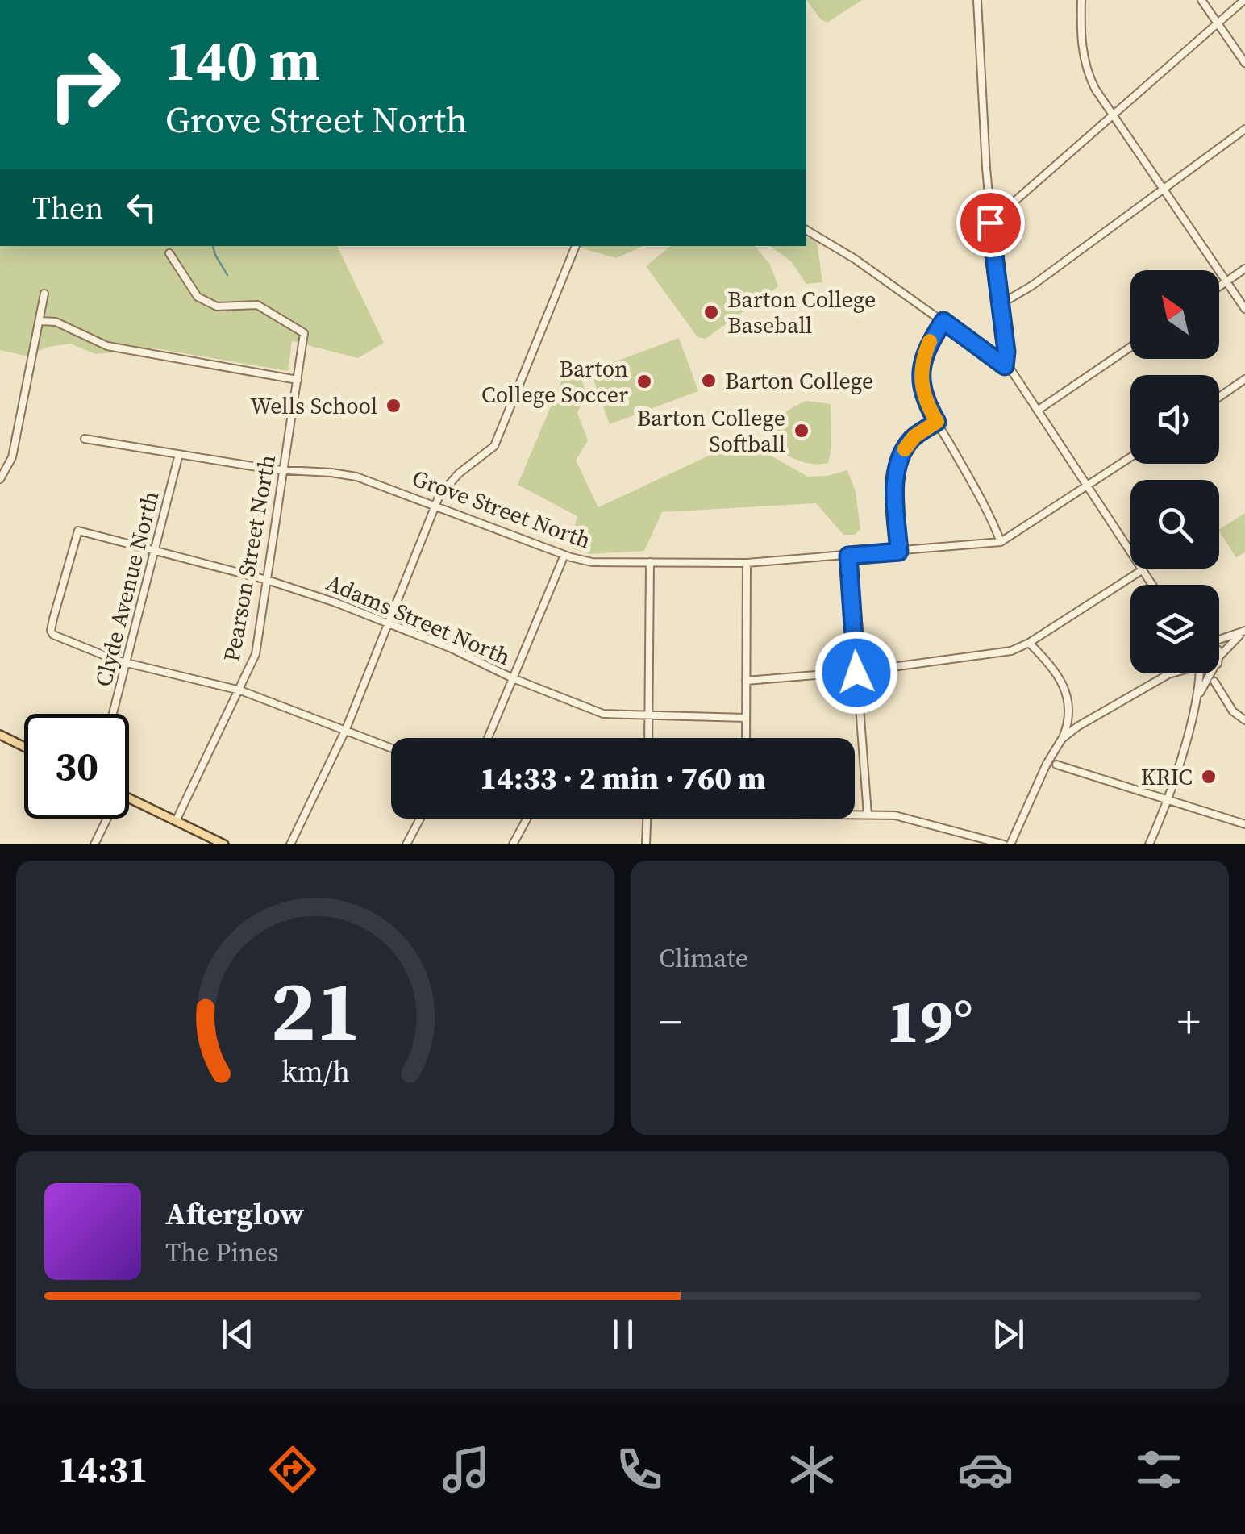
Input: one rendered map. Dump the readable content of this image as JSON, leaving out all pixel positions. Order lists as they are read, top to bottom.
{
  "streets": {
    "street": [
      "Grove Street North",
      "Pearson Street North",
      "Clyde Avenue North",
      "Adams Street North"
    ]
  },
  "crossings": [
    ["Grove Street North", "Pearson Street North"],
    ["Grove Street North", "Clyde Avenue North"],
    ["Pearson Street North", "Adams Street North"],
    ["Clyde Avenue North", "Adams Street North"]
  ],
  "places": [
    "Barton College Baseball",
    "Barton College",
    "Barton College Soccer",
    "Wells School",
    "Barton College Softball",
    "KRIC"
  ],
  "north": "top left",
  "page": {
    "turn": ["140 m", "Grove Street North"],
    "then": "Then",
    "limit": "30",
    "trip": "14:33 · 2 min · 760 m",
    "tile": "Climate",
    "heat": ["−", "19°", "+"],
    "song": ["Afterglow", "The Pines"],
    "tabs": "14:31",
    "gauge": ["21", "km/h"]
  }
}
